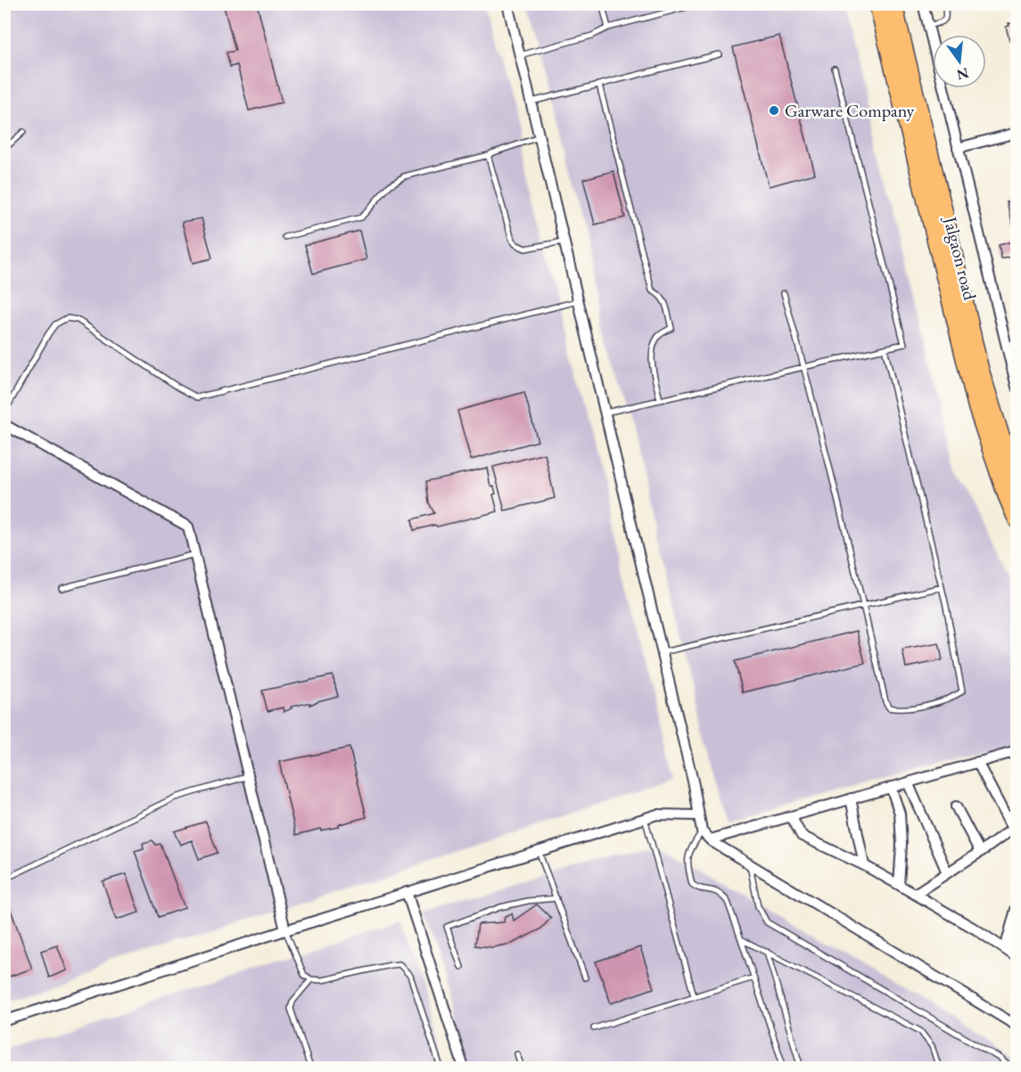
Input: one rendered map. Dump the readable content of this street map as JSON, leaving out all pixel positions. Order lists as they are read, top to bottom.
{
  "streets": {
    "highway": ["Jalgaon road"]
  },
  "places": ["Garware Company"],
  "north": "bottom"
}
